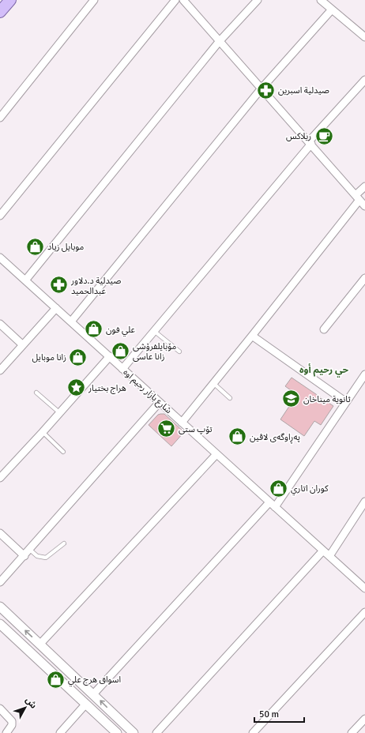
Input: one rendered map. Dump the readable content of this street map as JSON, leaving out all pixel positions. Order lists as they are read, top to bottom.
{
  "streets": {
    "street": ["شارع بازار رحيم اوه"]
  },
  "districts": ["حي رحيم أوه"],
  "places": {
    "pharmacy": ["صيدلية اسبرين", "صيدلية د.دلاور عبدالحميد"],
    "cafe": ["ریلاکس"],
    "shop": [
      "موبايل زياد",
      "علي فون",
      "مۆبایلفرۆشی زانا عاسی",
      "زانا موبايل",
      "پەڕاوگەی لاڤین",
      "كوران اتاري",
      "اسواق هرج علي"
    ],
    "place": ["هراج بختيار"],
    "school or university": ["ثانوية ميناخان"],
    "supermarket": ["تۆپ ستی"]
  },
  "scale_bar": "50 m",
  "north": "top right"
}
